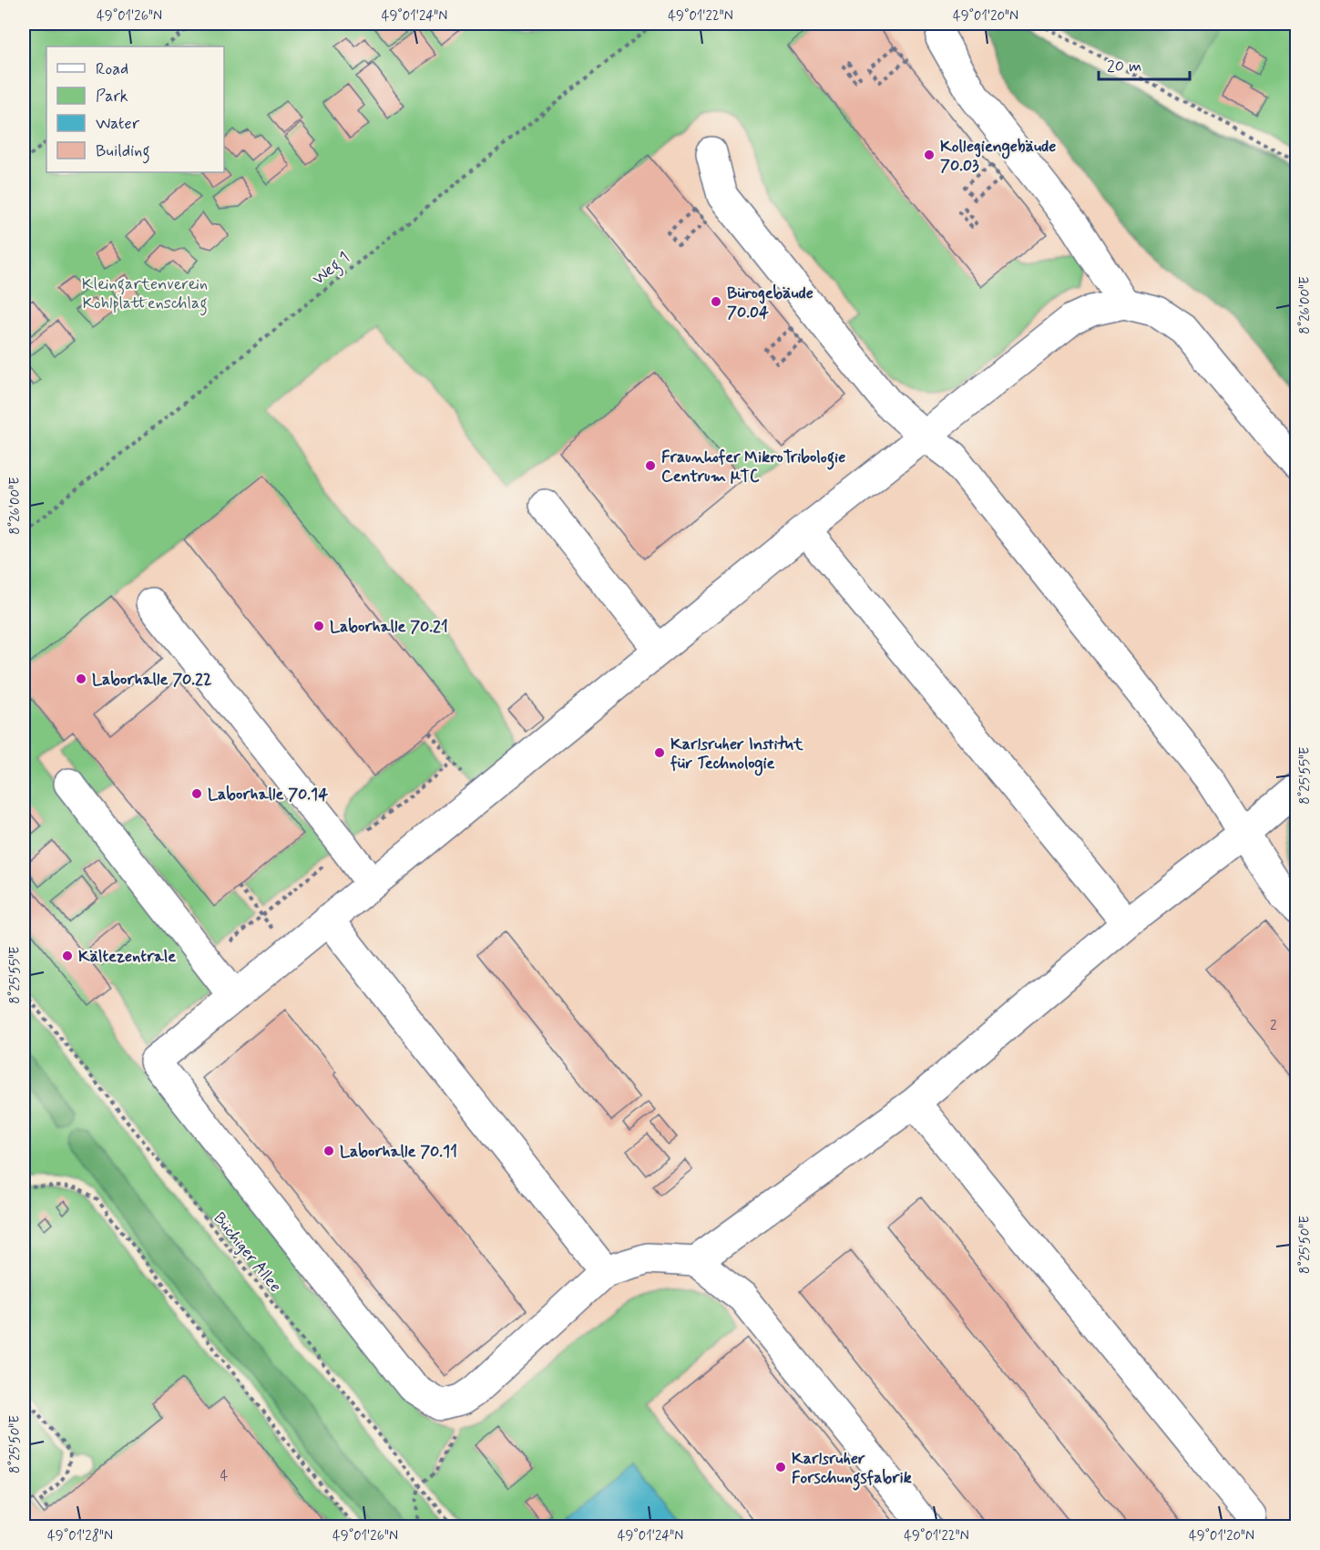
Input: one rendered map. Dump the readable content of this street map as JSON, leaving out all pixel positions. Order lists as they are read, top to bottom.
{
  "streets": {
    "path": ["Weg 1", "Büchiger Allee"]
  },
  "parks": ["Kleingartenverein Kohlplattenschlag"],
  "places": [
    "Kollegiengebäude 70.03",
    "Bürogebäude 70.04",
    "Fraunhofer MikroTribologie Centrum µTC",
    "Laborhalle 70.21",
    "Laborhalle 70.22",
    "Karlsruher Institut für Technologie",
    "Laborhalle 70.14",
    "Kältezentrale",
    "Laborhalle 70.11",
    "Karlsruher Forschungsfabrik"
  ],
  "house_numbers": ["2", "4"],
  "legend": [
    "Road",
    "Park",
    "Water",
    "Building"
  ],
  "scale_bar": "20 m",
  "coordinates": [
    "49°01'26\"N",
    "49°01'24\"N",
    "49°01'22\"N",
    "49°01'20\"N",
    "8°26'00\"E",
    "8°25'55\"E",
    "8°25'50\"E",
    "49°01'28\"N"
  ]
}
